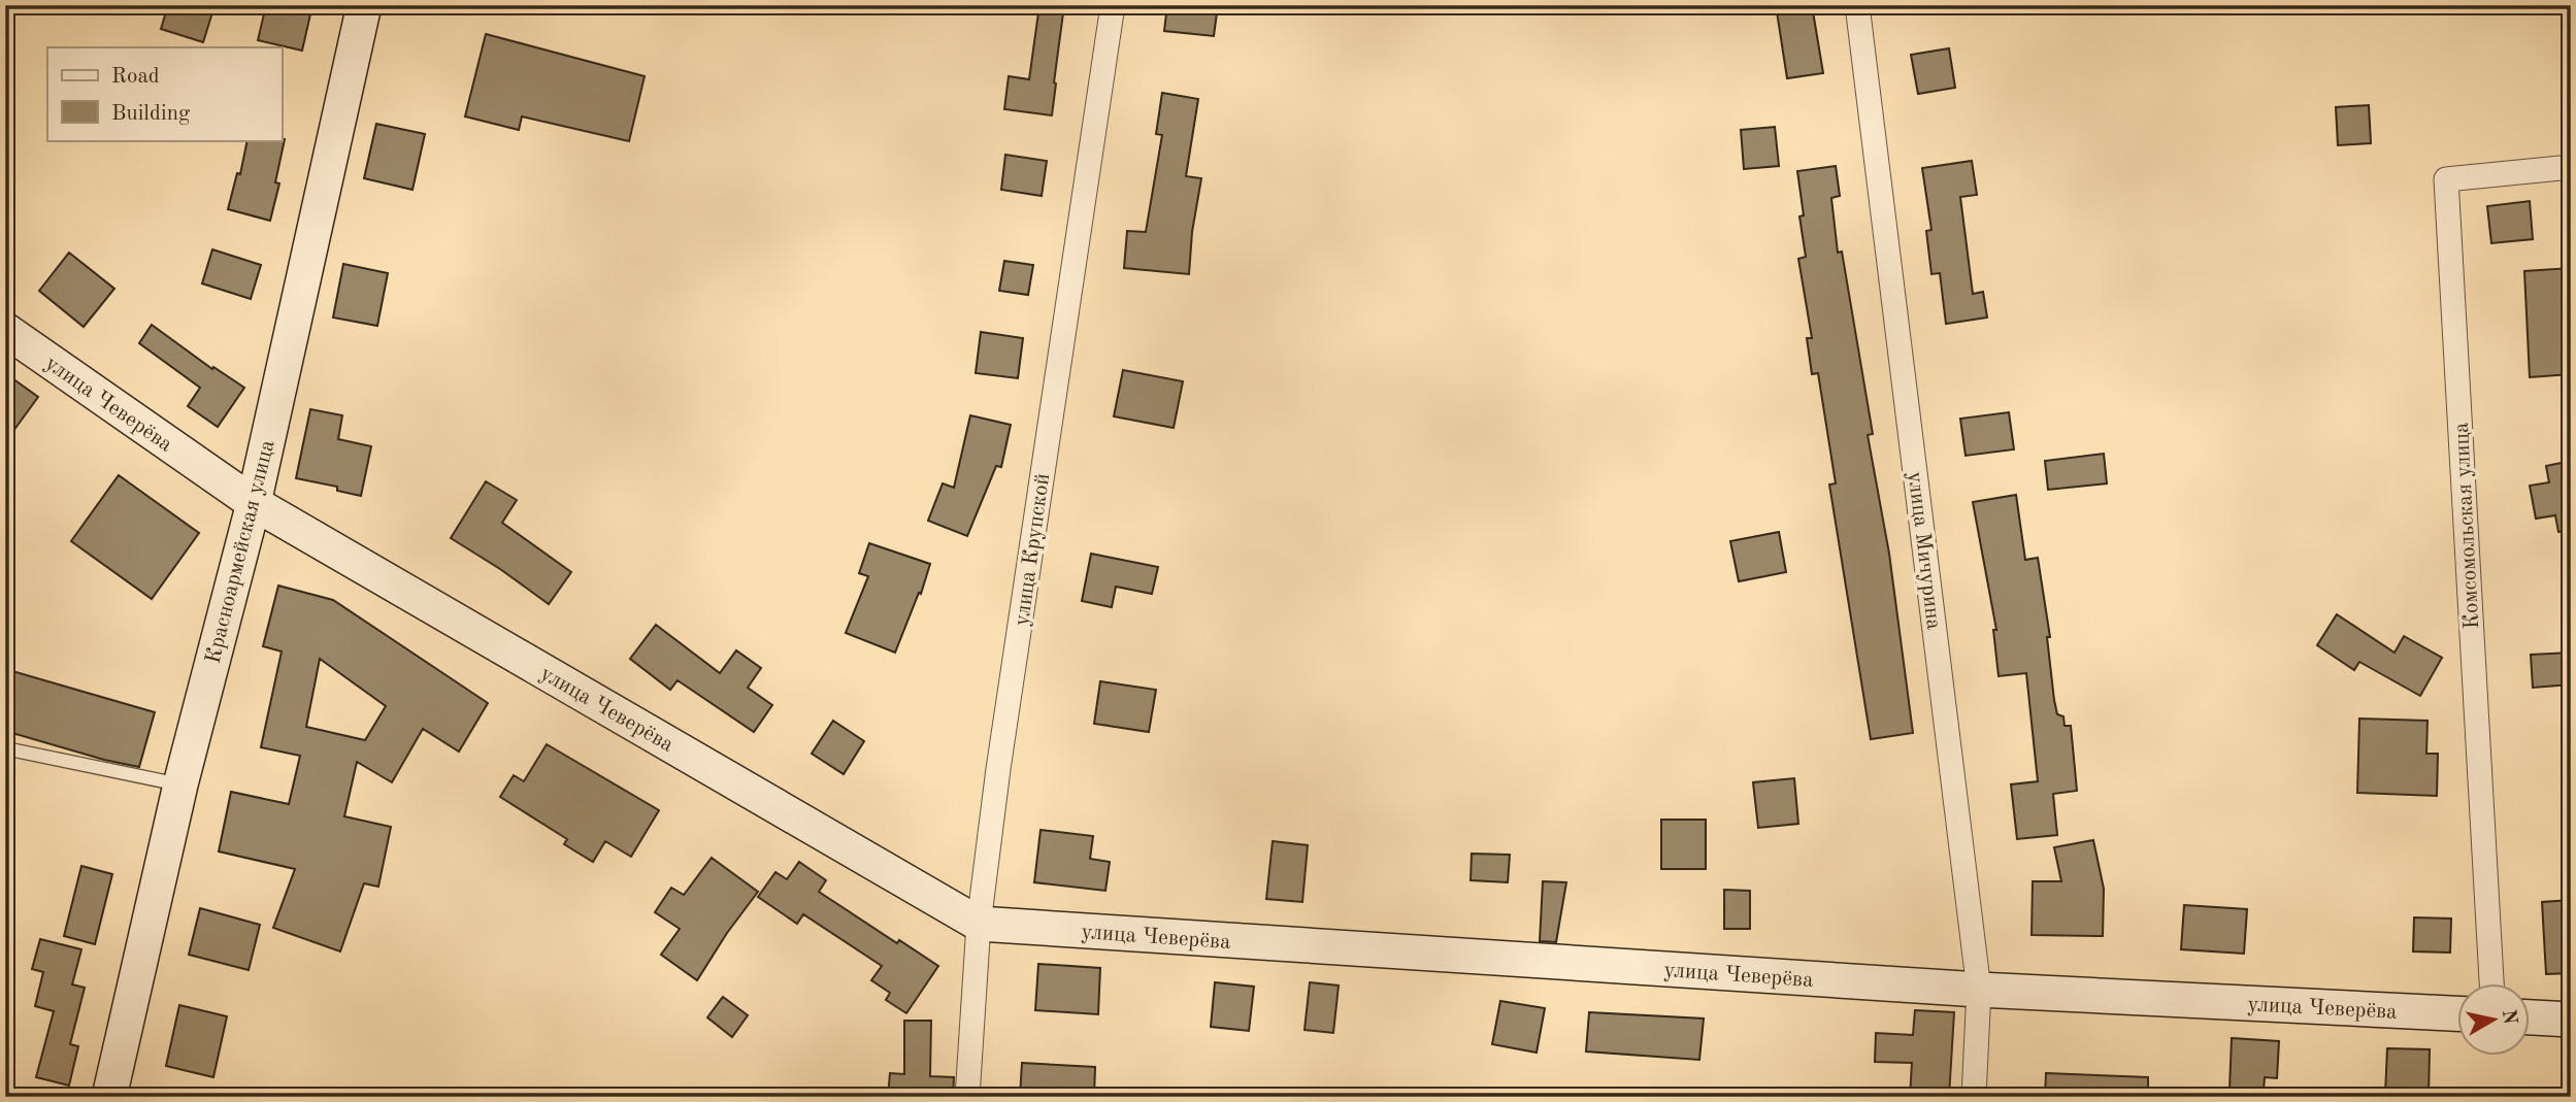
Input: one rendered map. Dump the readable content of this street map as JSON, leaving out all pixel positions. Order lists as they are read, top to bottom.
{
  "streets": {
    "street": [
      "улица Чеверёва",
      "Комсомольская улица",
      "улица Крупской",
      "улица Мичурина",
      "Красноармейская улица"
    ]
  },
  "crossings": [
    ["улица Чеверёва", "улица Крупской"],
    ["улица Чеверёва", "улица Мичурина"],
    ["улица Чеверёва", "Красноармейская улица"]
  ],
  "legend": ["Road", "Building"],
  "north": "right"
}
